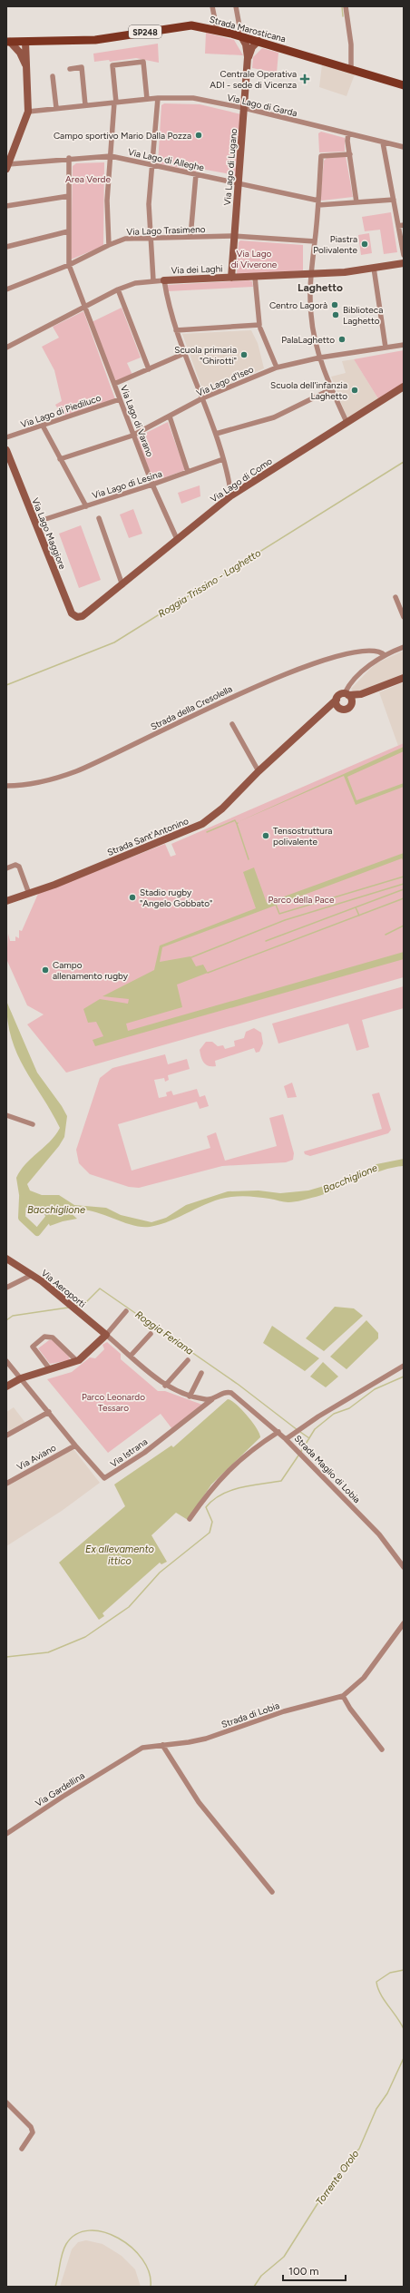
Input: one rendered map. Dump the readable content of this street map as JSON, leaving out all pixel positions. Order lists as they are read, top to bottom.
{
  "streets": {
    "main road": ["Strada Marosticana", "SP248"],
    "street": [
      "Via Lago di Garda",
      "Via Lago di Alleghe",
      "Via Lago di Lugano",
      "Via Lago Trasimeno",
      "Via dei Laghi",
      "Via Lago d'Iseo",
      "Via Lago di Piediluco",
      "Via Lago di Varano",
      "Via Lago di Como",
      "Via Lago di Lesina",
      "Via Lago Maggiore",
      "Strada della Cresolella",
      "Strada Sant'Antonino",
      "Via Aeroporti",
      "Via Istrana",
      "Via Aviano",
      "Strada Maglio di Lobia",
      "Strada di Lobia",
      "Via Gardellina"
    ]
  },
  "crossings": [
    ["Strada Marosticana", "Via Lago di Lugano"],
    ["Via Lago di Garda", "Via Lago di Lugano"],
    ["Via Lago di Alleghe", "Via Lago di Lugano"],
    ["Via Lago di Alleghe", "Via Lago di Varano"],
    ["Via Lago di Lugano", "Via Lago Trasimeno"],
    ["Via Lago di Lugano", "Via dei Laghi"],
    ["Via Lago Trasimeno", "Via Lago di Varano"],
    ["Via dei Laghi", "Via Lago di Varano"],
    ["Via Lago d'Iseo", "Via Lago di Varano"],
    ["Via Lago di Piediluco", "Via Lago di Varano"],
    ["Via Lago di Varano", "Via Lago di Como"],
    ["Via Lago di Varano", "Via Lago di Lesina"],
    ["Via Lago di Como", "Via Lago Maggiore"],
    ["Via Lago di Lesina", "Via Lago Maggiore"],
    ["Strada della Cresolella", "Strada Sant'Antonino"],
    ["Via Aeroporti", "Via Istrana"],
    ["Via Aeroporti", "Strada Maglio di Lobia"],
    ["Via Istrana", "Via Aviano"],
    ["Strada di Lobia", "Via Gardellina"]
  ],
  "districts": ["Laghetto"],
  "water": [
    "Roggia Trissino - Laghetto",
    "Bacchiglione",
    "Roggia Feriana",
    "Ex allevamento ittico",
    "Torrente Orolo"
  ],
  "parks": [
    "Area Verde",
    "Via Lago di Viverone",
    "Parco della Pace",
    "Parco Leonardo Tessaro"
  ],
  "places": {
    "health": ["Centrale Operativa ADI - sede di Vicenza"],
    "other": [
      "Campo sportivo Mario Dalla Pozza",
      "Piastra Polivalente",
      "Centro Lagorà",
      "Biblioteca Laghetto",
      "PalaLaghetto",
      "Scuola primaria \"Ghirotti\"",
      "Scuola dell'infanzia Laghetto",
      "Tensostruttura polivalente",
      "Stadio rugby \"Angelo Gobbato\"",
      "Campo allenamento rugby"
    ]
  },
  "scale_bar": "100 m"
}
